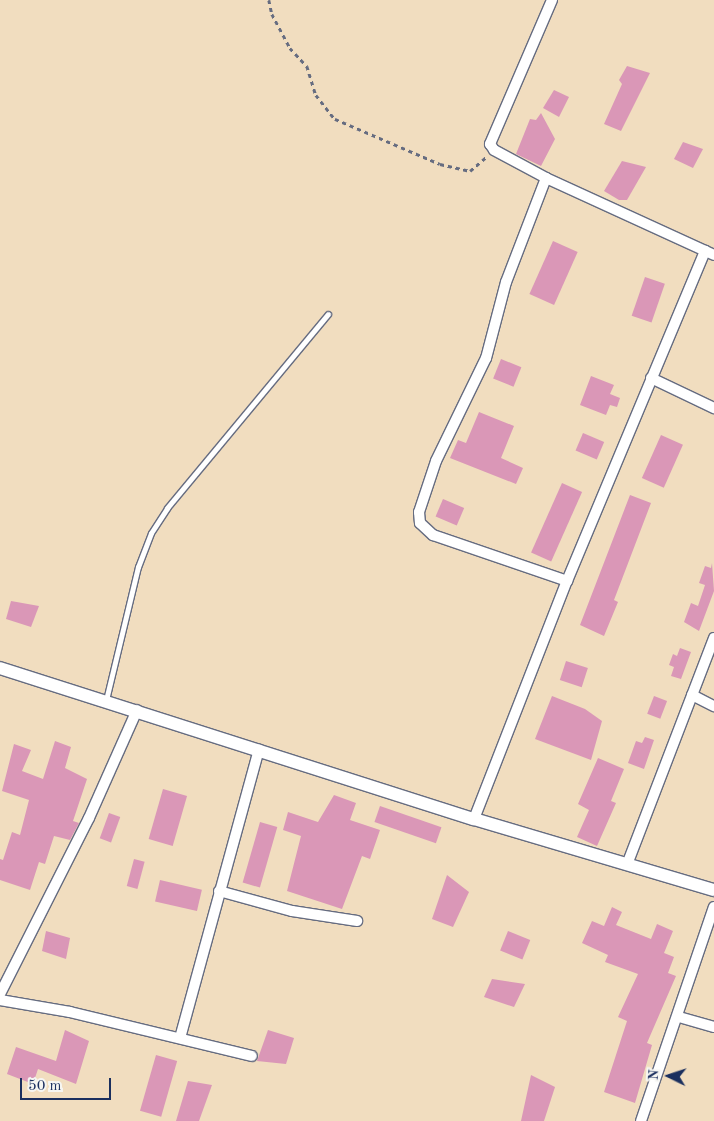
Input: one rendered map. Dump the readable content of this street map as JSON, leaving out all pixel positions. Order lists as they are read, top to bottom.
{
  "scale_bar": "50 m",
  "north": "left"
}
